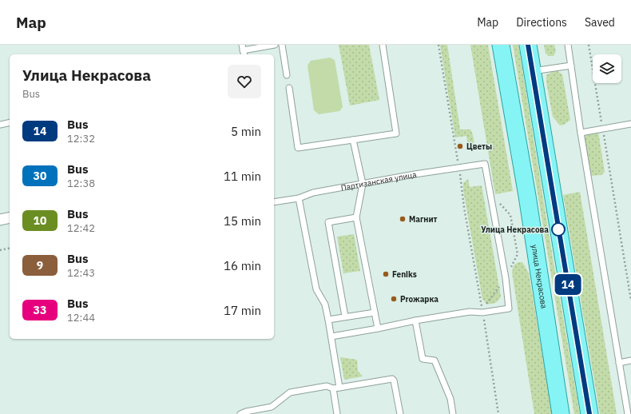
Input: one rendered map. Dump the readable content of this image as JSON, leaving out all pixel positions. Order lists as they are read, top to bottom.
{
  "streets": {
    "main road": ["улица Некрасова"],
    "lane": ["Партизанская улица"]
  },
  "places": [
    "Цветы",
    "Магнит",
    "Улица Некрасова",
    "Feniks",
    "Proжарка"
  ],
  "lines": ["bus line 14"],
  "page": {
    "header": "Map",
    "nav": ["Map", "Directions", "Saved"],
    "on_map": "14",
    "heading": ["Улица Некрасова", "Bus"],
    "list": [
      {
        "mark": "14",
        "name": "Bus",
        "note": "12:32",
        "value": "5 min"
      },
      {
        "mark": "30",
        "name": "Bus",
        "note": "12:38",
        "value": "11 min"
      },
      {
        "mark": "10",
        "name": "Bus",
        "note": "12:42",
        "value": "15 min"
      },
      {
        "mark": "9",
        "name": "Bus",
        "note": "12:43",
        "value": "16 min"
      },
      {
        "mark": "33",
        "name": "Bus",
        "note": "12:44",
        "value": "17 min"
      }
    ]
  }
}
